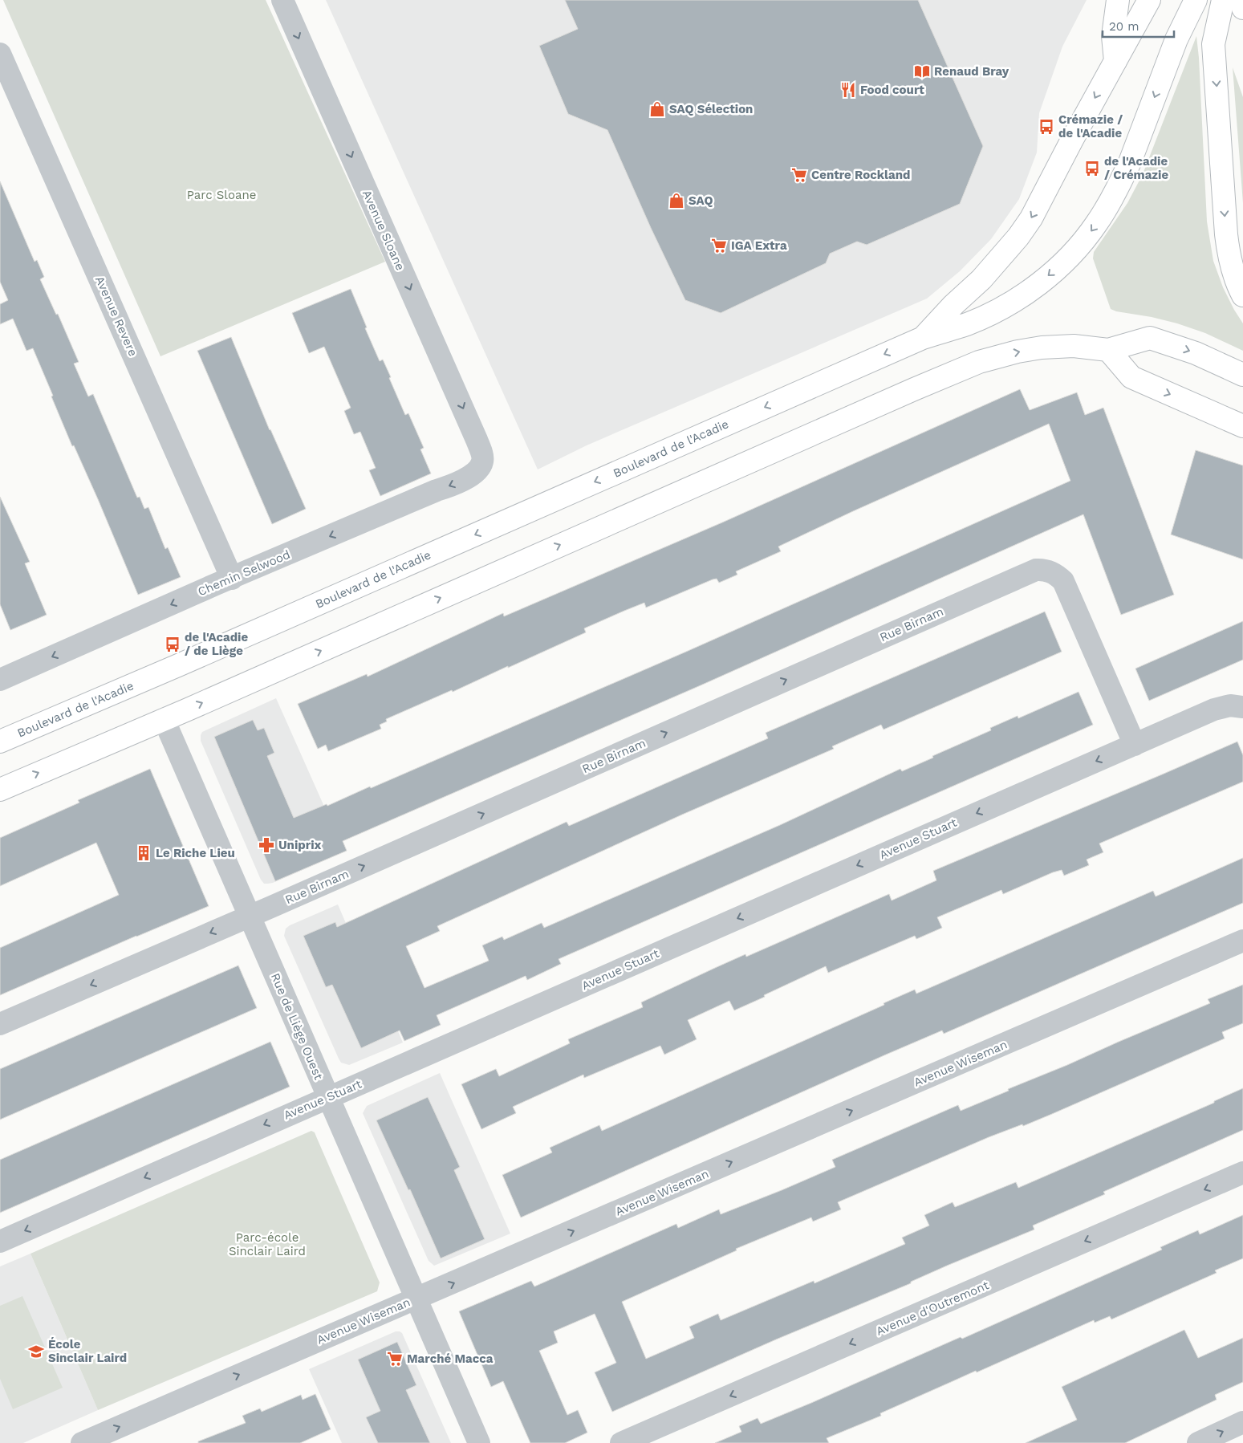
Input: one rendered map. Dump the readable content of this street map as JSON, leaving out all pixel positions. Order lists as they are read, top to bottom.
{
  "streets": {
    "main road": ["Boulevard de l'Acadie"],
    "street": [
      "Avenue Sloane",
      "Avenue Revere",
      "Chemin Selwood",
      "Rue Birnam",
      "Avenue Stuart",
      "Rue de Liège Ouest",
      "Avenue Wiseman",
      "Avenue d'Outremont"
    ]
  },
  "crossings": [
    ["Avenue Sloane", "Chemin Selwood"],
    ["Avenue Revere", "Chemin Selwood"],
    ["Rue Birnam", "Avenue Stuart"],
    ["Rue Birnam", "Rue de Liège Ouest"],
    ["Avenue Stuart", "Rue de Liège Ouest"],
    ["Rue de Liège Ouest", "Avenue Wiseman"]
  ],
  "one_way": [
    "Avenue Sloane",
    "Chemin Selwood",
    "Avenue Stuart",
    "Avenue Wiseman",
    "Avenue d'Outremont"
  ],
  "parks": ["Parc Sloane", "Parc-école Sinclair Laird"],
  "places": {
    "library": ["Renaud Bray"],
    "restaurant": ["Food court"],
    "shop": ["SAQ Sélection", "SAQ"],
    "bus stop": ["Crémazie / de l'Acadie", "de l'Acadie / Crémazie", "de l'Acadie / de Liège"],
    "supermarket": ["Centre Rockland", "IGA Extra", "Marché Macca"],
    "pharmacy": ["Uniprix"],
    "building": ["Le Riche Lieu"],
    "school or university": ["École Sinclair Laird"]
  },
  "scale_bar": "20 m"
}
